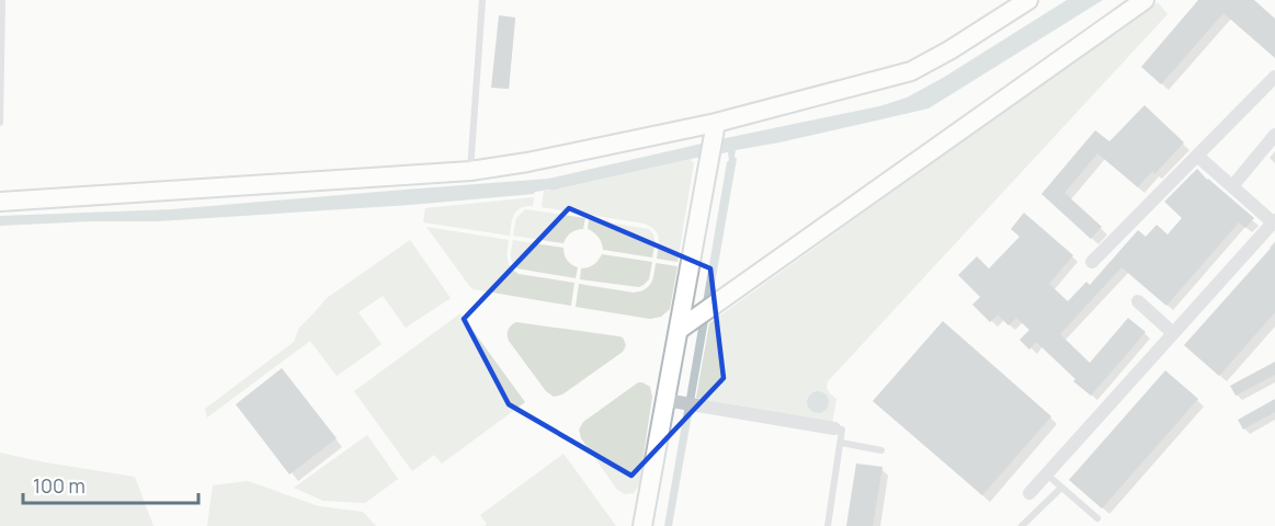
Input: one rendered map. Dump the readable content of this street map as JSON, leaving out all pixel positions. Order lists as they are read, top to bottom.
{
  "scale_bar": "100 m"
}
